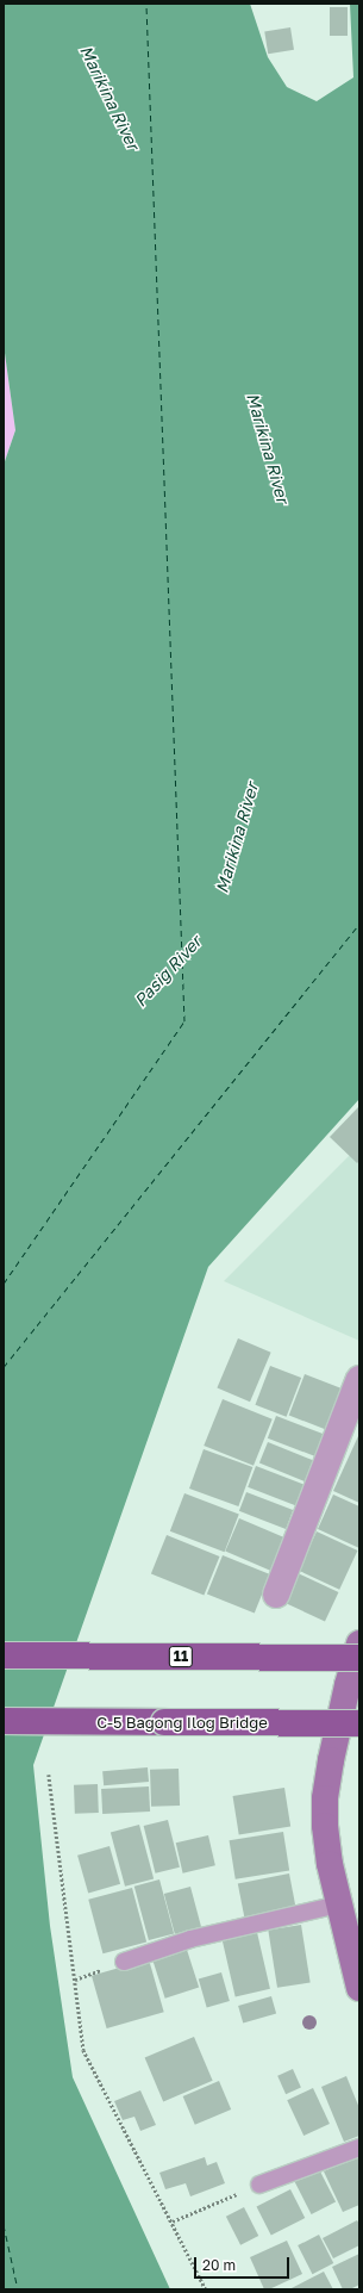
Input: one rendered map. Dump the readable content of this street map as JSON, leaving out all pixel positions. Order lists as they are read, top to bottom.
{
  "streets": {
    "main road": ["11", "C-5 Bagong Ilog Bridge"]
  },
  "water": ["Marikina River", "Pasig River"],
  "scale_bar": "20 m"
}
